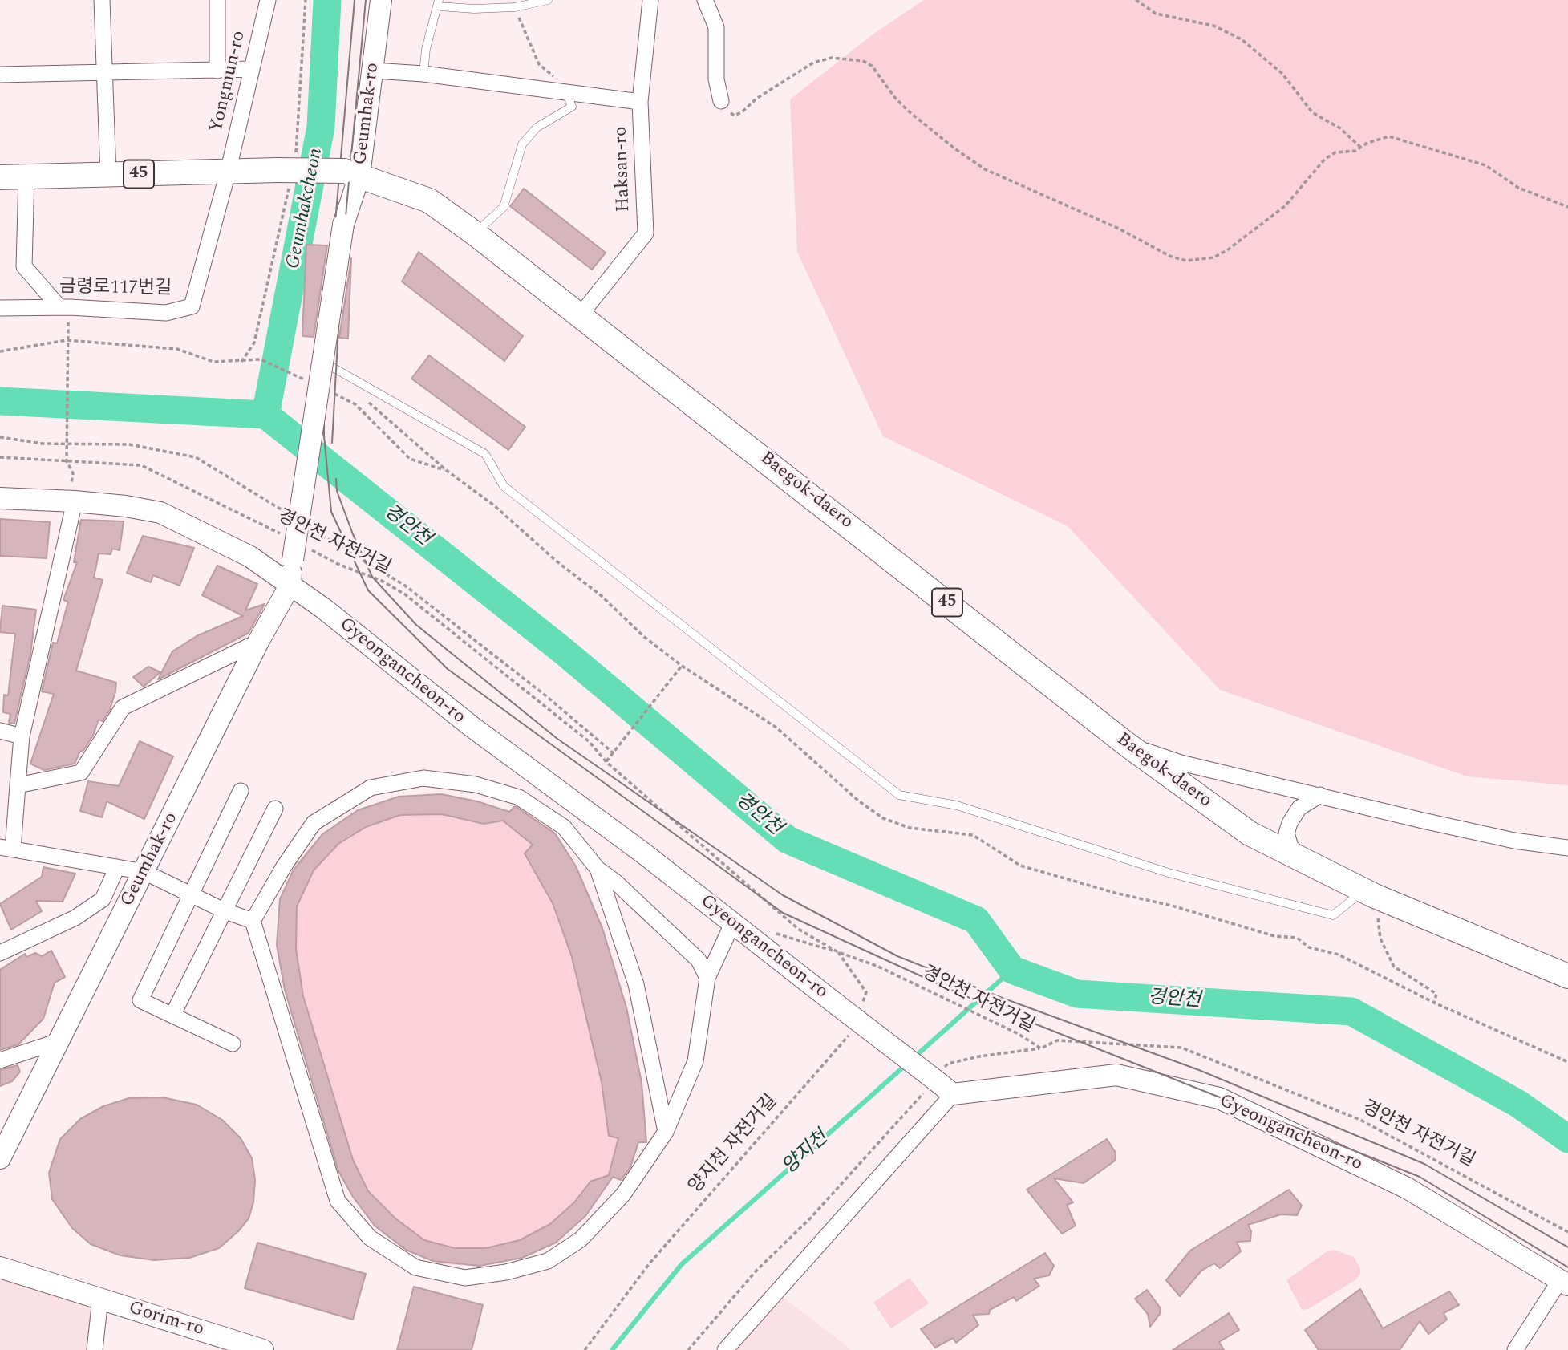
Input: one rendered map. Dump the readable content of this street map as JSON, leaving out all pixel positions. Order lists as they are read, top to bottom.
{
  "streets": {
    "main road": [
      "Geumhak-ro",
      "45",
      "Baegok-daero",
      "Gyeongancheon-ro",
      "Gorim-ro"
    ],
    "street": ["Yongmun-ro", "Haksan-ro", "금령로117번길"],
    "path": ["경안천 자전거길", "양지천 자전거길"]
  },
  "crossings": [
    ["Yongmun-ro", "금령로117번길"],
    ["Yongmun-ro", "Baegok-daero"],
    ["Geumhak-ro", "Baegok-daero"],
    ["Geumhak-ro", "경안천 자전거길"],
    ["Geumhak-ro", "Gyeongancheon-ro"],
    ["Haksan-ro", "Baegok-daero"],
    ["금령로117번길", "Baegok-daero"]
  ],
  "water": ["Geumhakcheon", "경안천", "양지천"]
}
